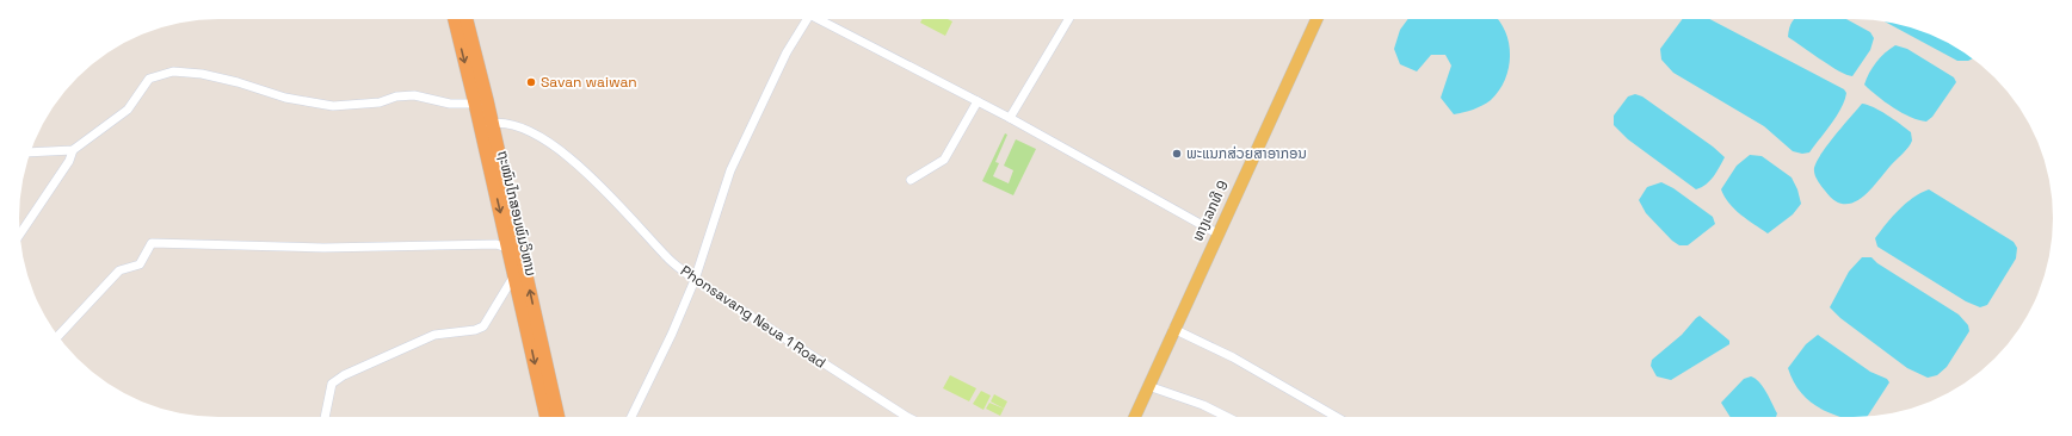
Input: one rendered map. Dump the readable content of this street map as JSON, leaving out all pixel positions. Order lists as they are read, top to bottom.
{
  "streets": {
    "highway": ["ຖະໜົນໄກສອນພົມວິຫານ"],
    "main road": ["ທາງເລກທີ 9"],
    "street": ["Phonsavang Neua 1 Road"]
  },
  "crossings": [
    ["ຖະໜົນໄກສອນພົມວິຫານ", "Phonsavang Neua 1 Road"]
  ],
  "places": ["Savan waiwan", "ພະແນກສ່ວຍສາອາກອນ"]
}
